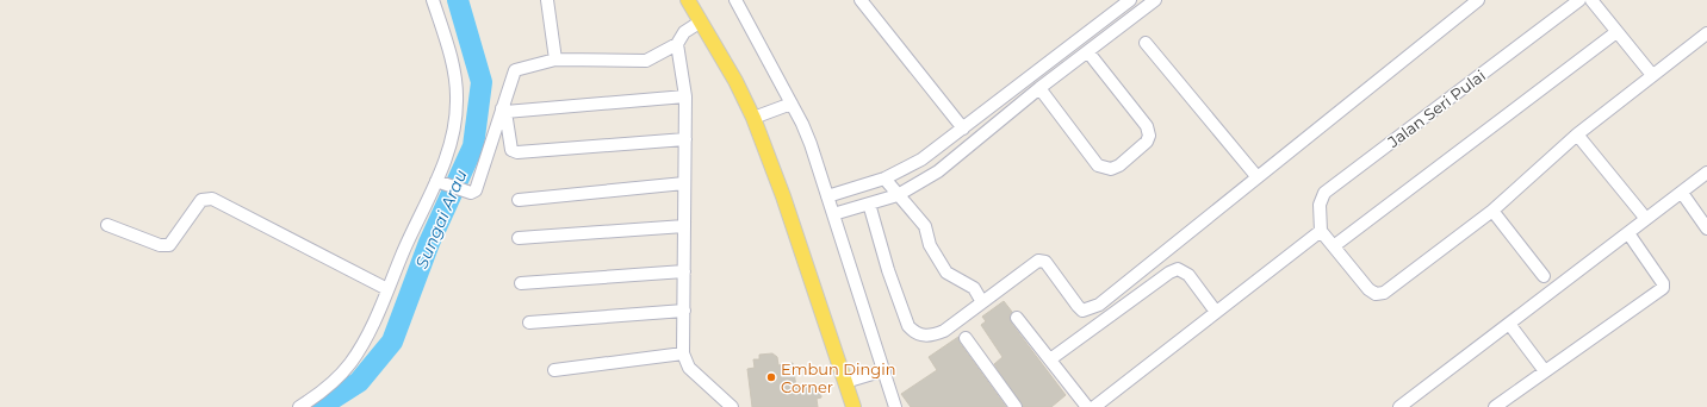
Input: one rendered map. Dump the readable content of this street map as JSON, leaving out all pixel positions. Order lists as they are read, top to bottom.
{
  "streets": {
    "street": ["Jalan Seri Pulai"]
  },
  "water": ["Sungai Arau"],
  "places": ["Embun Dingin Corner"]
}
